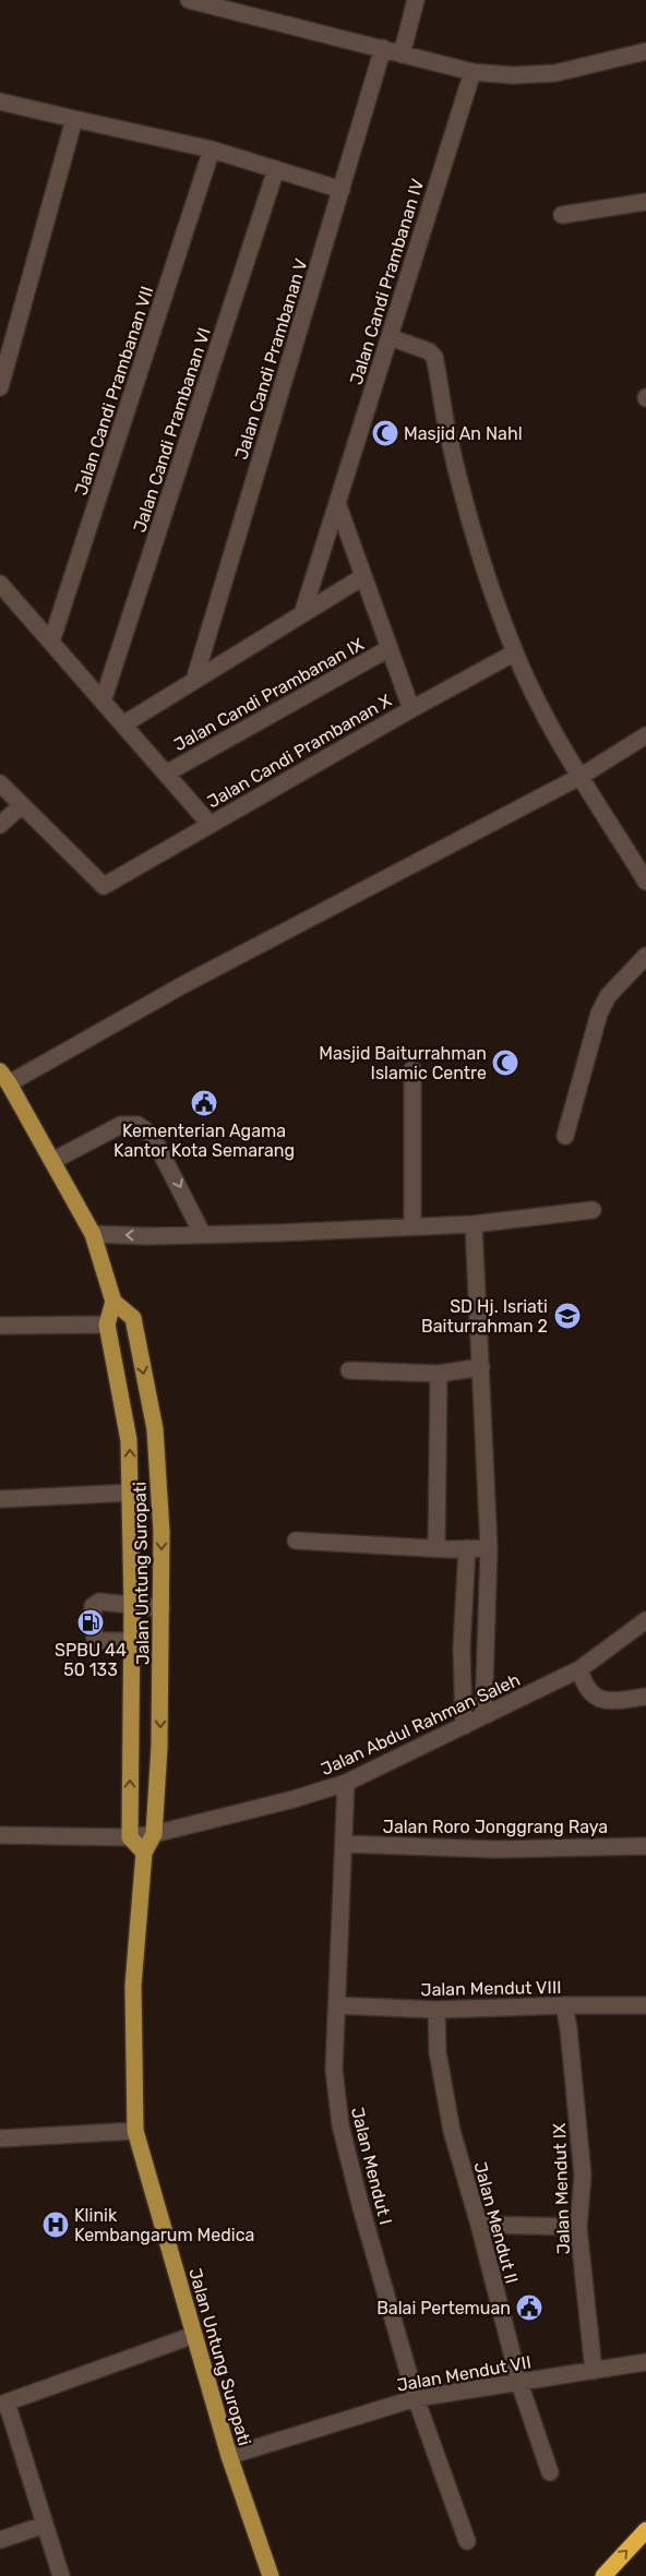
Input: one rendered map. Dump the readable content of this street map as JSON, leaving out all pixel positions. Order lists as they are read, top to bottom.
{
  "streets": {
    "main road": ["Jalan Untung Suropati"],
    "street": [
      "Jalan Candi Prambanan IV",
      "Jalan Candi Prambanan V",
      "Jalan Candi Prambanan VII",
      "Jalan Candi Prambanan VI",
      "Jalan Candi Prambanan IX",
      "Jalan Candi Prambanan X",
      "Jalan Abdul Rahman Saleh",
      "Jalan Roro Jonggrang Raya",
      "Jalan Mendut VIII",
      "Jalan Mendut I",
      "Jalan Mendut IX",
      "Jalan Mendut II",
      "Jalan Mendut VII"
    ]
  },
  "crossings": [
    ["Jalan Candi Prambanan VII", "Jalan Candi Prambanan IX"],
    ["Jalan Candi Prambanan VI", "Jalan Candi Prambanan IX"],
    ["Jalan Candi Prambanan IX", "Jalan Candi Prambanan X"],
    ["Jalan Untung Suropati", "Jalan Abdul Rahman Saleh"],
    ["Jalan Untung Suropati", "Jalan Mendut VII"],
    ["Jalan Abdul Rahman Saleh", "Jalan Mendut I"],
    ["Jalan Roro Jonggrang Raya", "Jalan Mendut I"],
    ["Jalan Mendut VIII", "Jalan Mendut I"],
    ["Jalan Mendut VIII", "Jalan Mendut IX"],
    ["Jalan Mendut VIII", "Jalan Mendut II"],
    ["Jalan Mendut I", "Jalan Mendut VII"],
    ["Jalan Mendut IX", "Jalan Mendut VII"],
    ["Jalan Mendut II", "Jalan Mendut VII"]
  ],
  "places": {
    "mosque": ["Masjid An Nahl", "Masjid Baiturrahman Islamic Centre"],
    "public building": ["Kementerian Agama Kantor Kota Semarang", "Balai Pertemuan"],
    "school or university": ["SD Hj. Isriati Baiturrahman 2"],
    "fuel station": ["SPBU 44 50 133"],
    "hospital": ["Klinik Kembangarum Medica"]
  }
}
